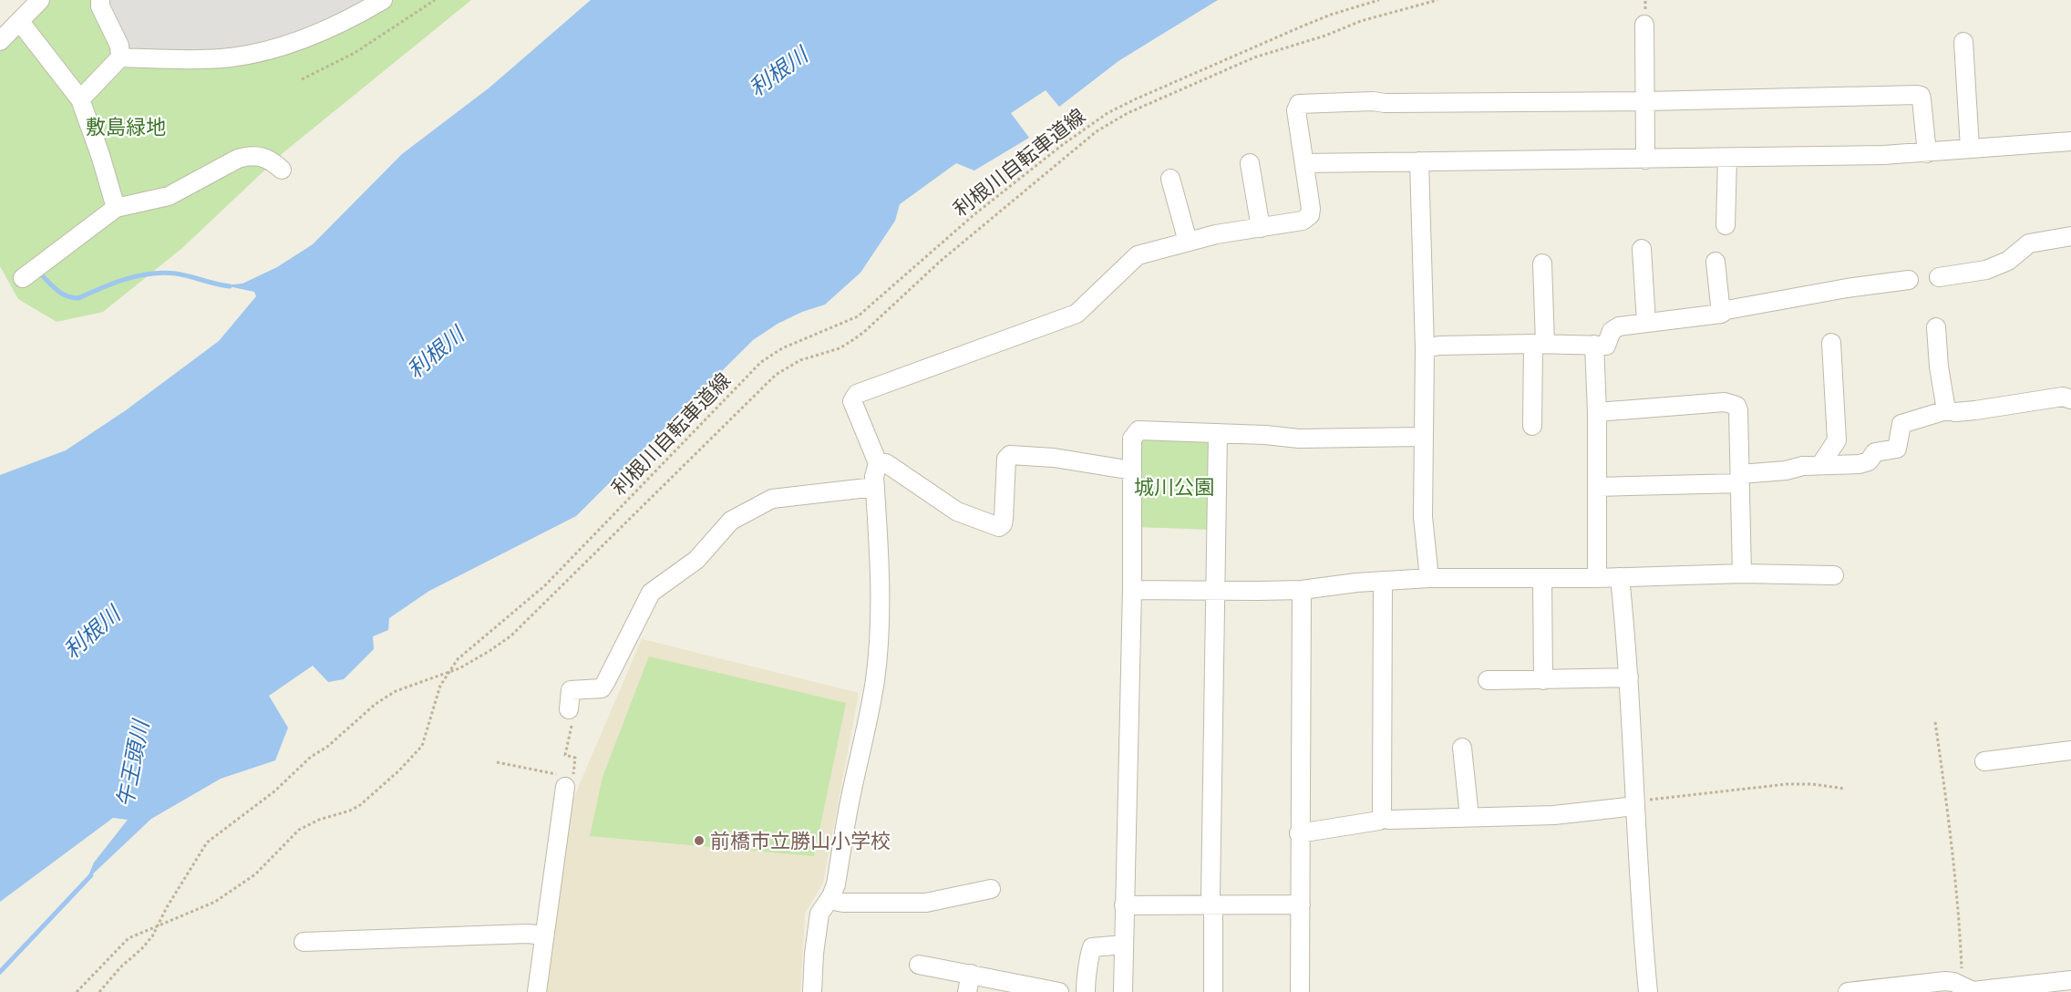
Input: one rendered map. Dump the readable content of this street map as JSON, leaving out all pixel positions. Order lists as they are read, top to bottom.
{
  "streets": {
    "path": ["利根川自転車道線"]
  },
  "water": ["利根川", "午王頭川"],
  "parks": ["敷島緑地", "城川公園"],
  "places": ["前橋市立勝山小学校"]
}
